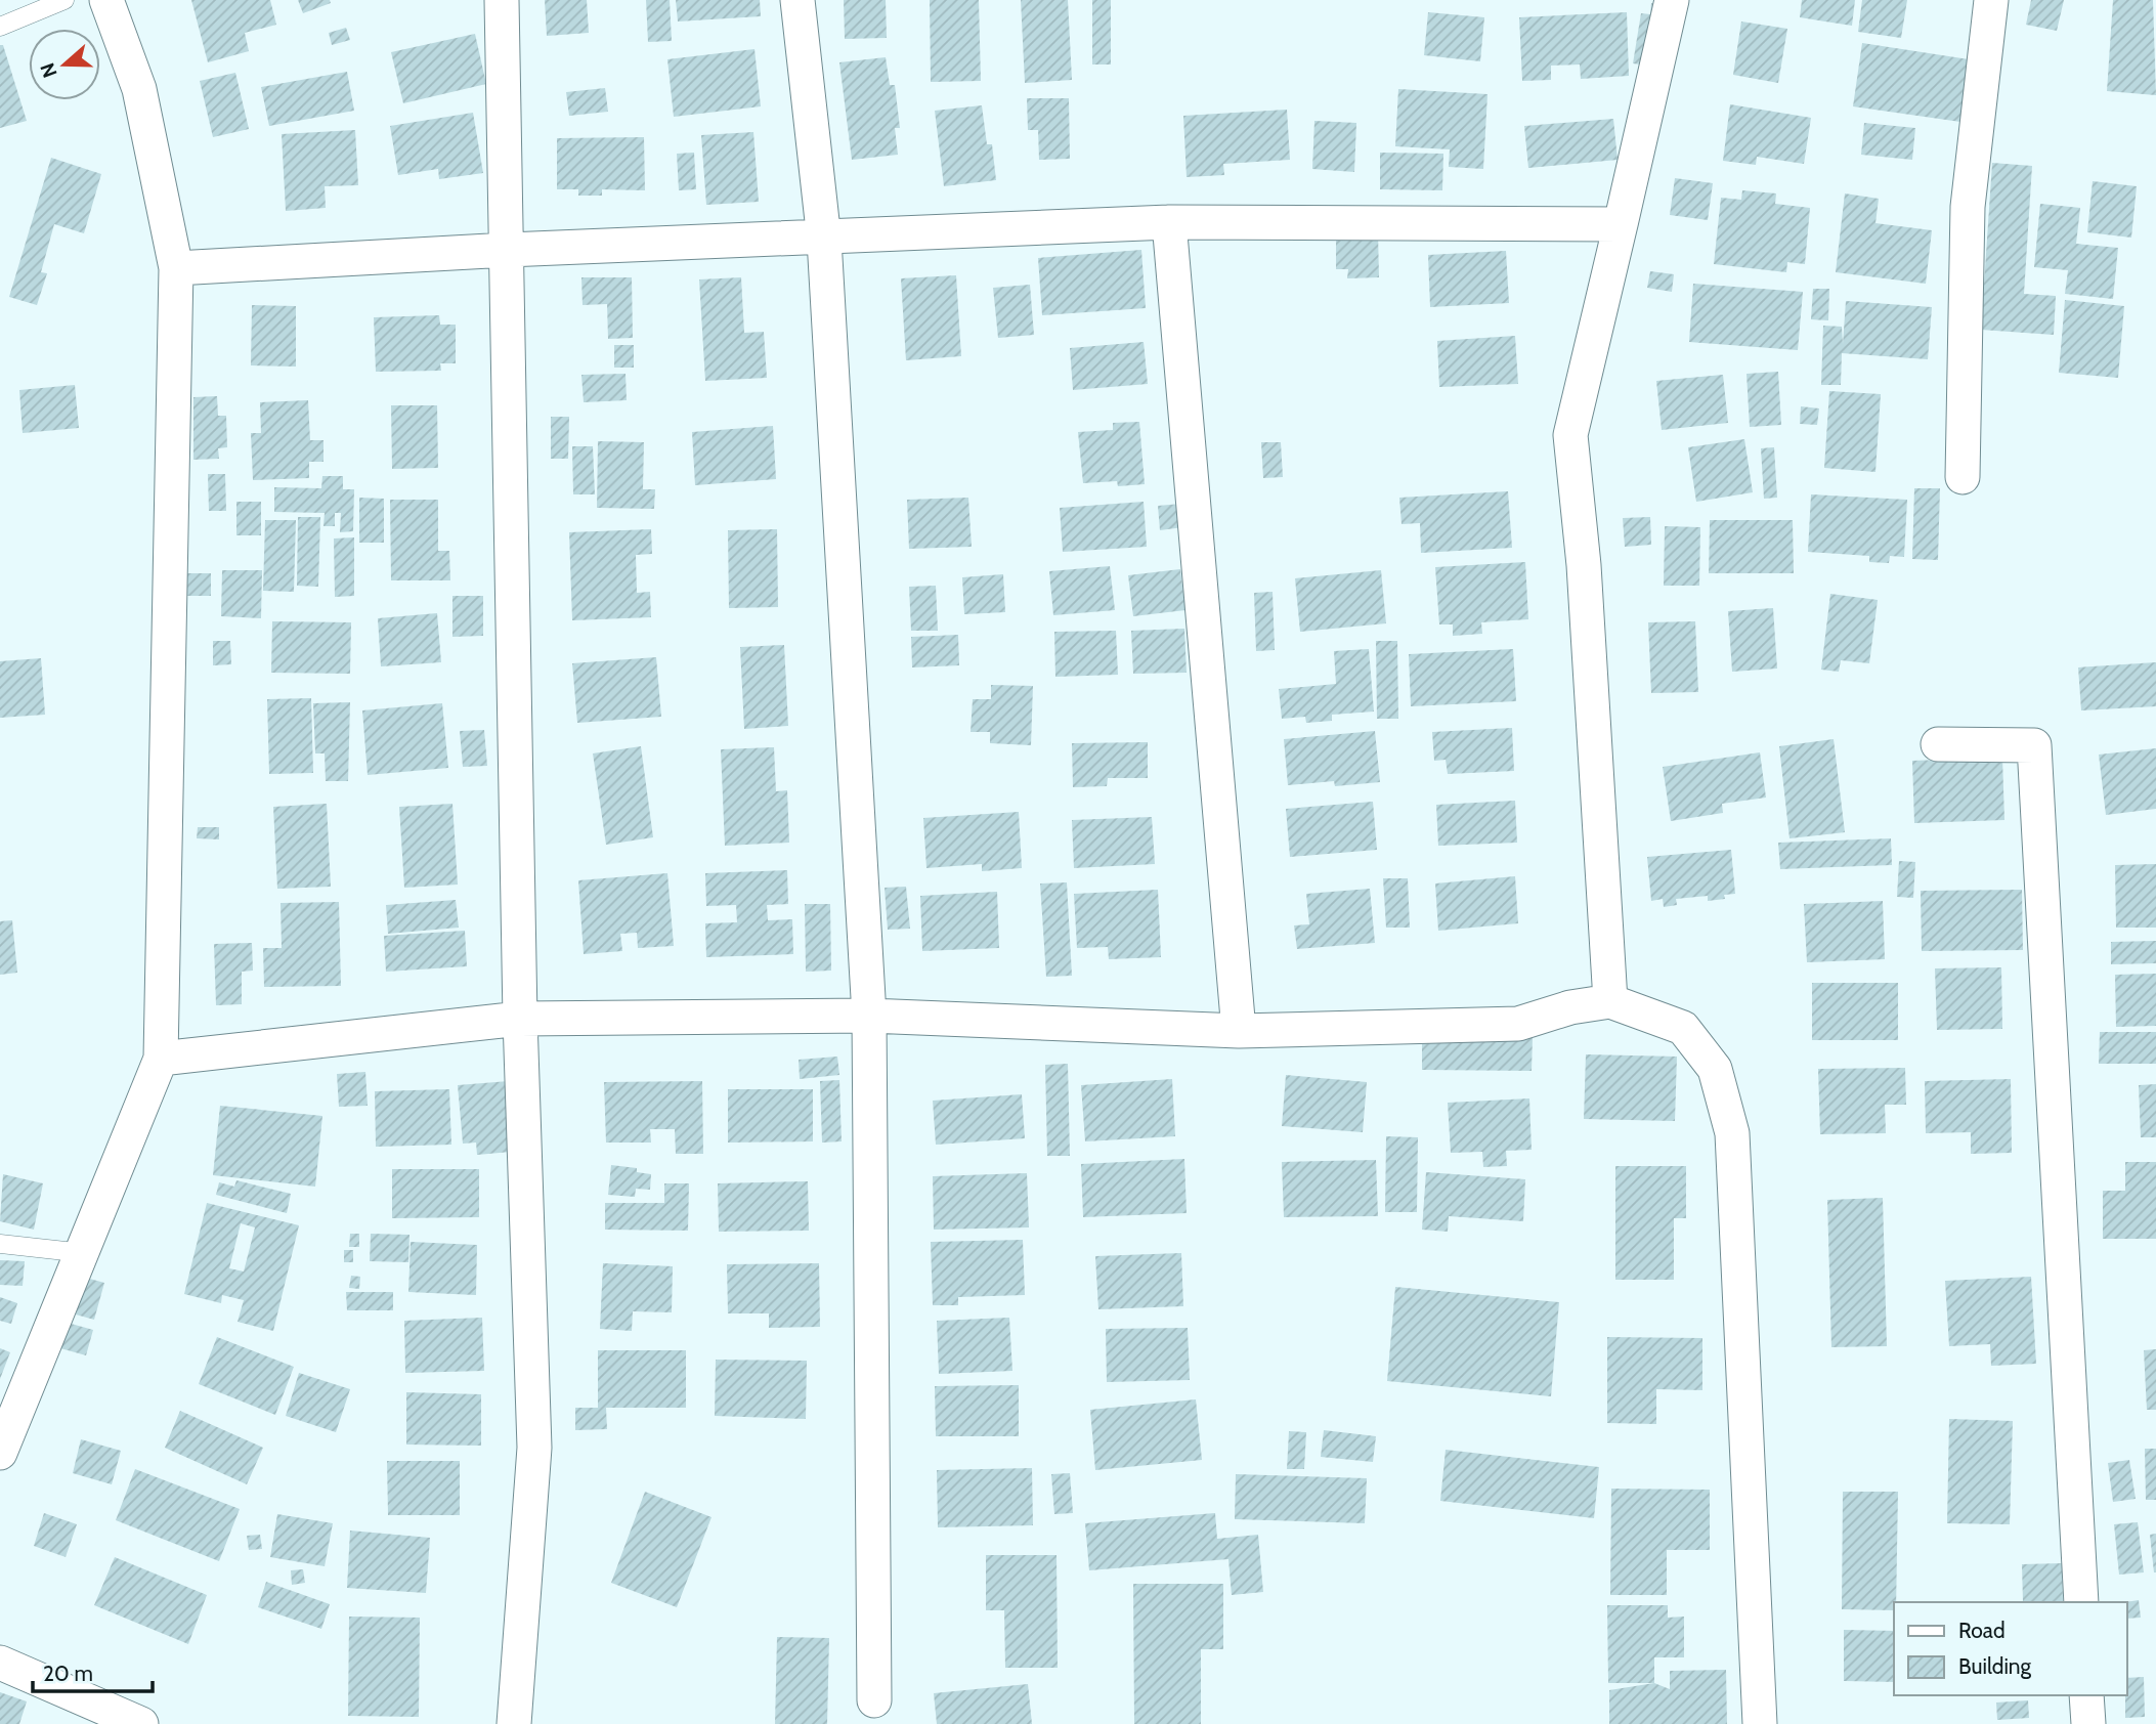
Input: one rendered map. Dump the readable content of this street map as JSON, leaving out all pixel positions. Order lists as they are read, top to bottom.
{
  "legend": ["Road", "Building"],
  "scale_bar": "20 m",
  "north": "left"
}
